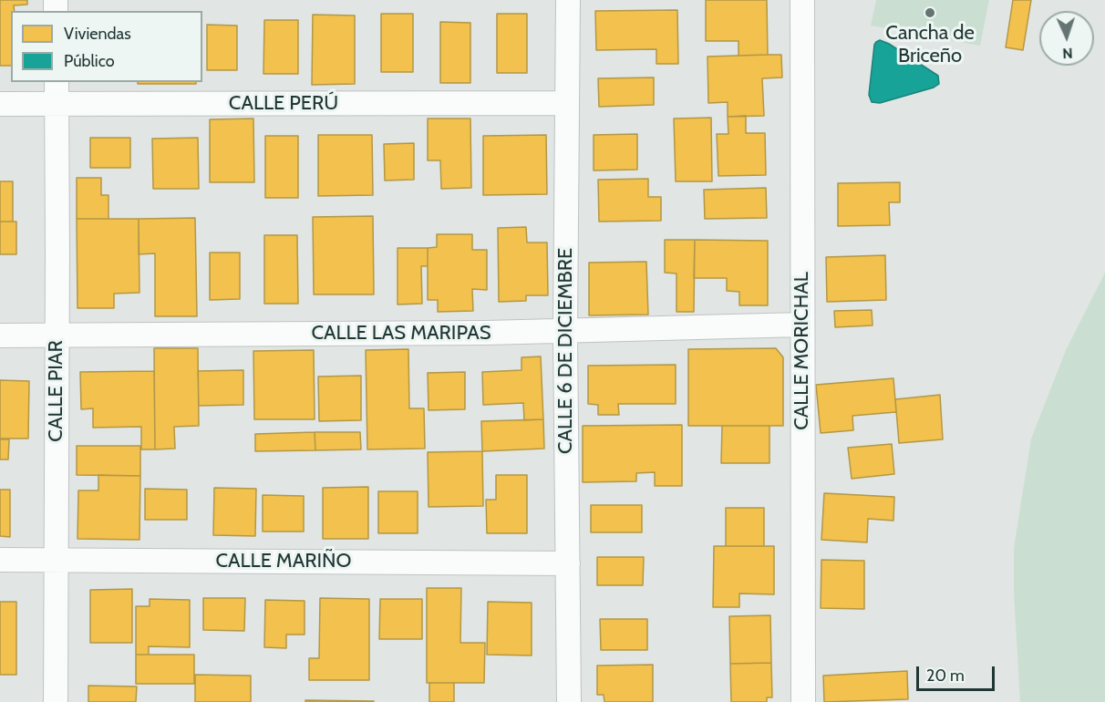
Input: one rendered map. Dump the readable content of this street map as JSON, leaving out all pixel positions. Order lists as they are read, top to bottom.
{
  "streets": {
    "street": [
      "CALLE PERÚ",
      "CALLE LAS MARIPAS",
      "CALLE 6 DE DICIEMBRE",
      "CALLE MORICHAL",
      "CALLE PIAR",
      "CALLE MARIÑO"
    ]
  },
  "crossings": [
    ["CALLE PERÚ", "CALLE 6 DE DICIEMBRE"],
    ["CALLE PERÚ", "CALLE PIAR"],
    ["CALLE LAS MARIPAS", "CALLE 6 DE DICIEMBRE"],
    ["CALLE LAS MARIPAS", "CALLE MORICHAL"],
    ["CALLE LAS MARIPAS", "CALLE PIAR"],
    ["CALLE 6 DE DICIEMBRE", "CALLE MARIÑO"],
    ["CALLE PIAR", "CALLE MARIÑO"]
  ],
  "places": ["Cancha de Briceño"],
  "legend": ["Viviendas", "Público"],
  "scale_bar": "20 m",
  "north": "bottom"
}
